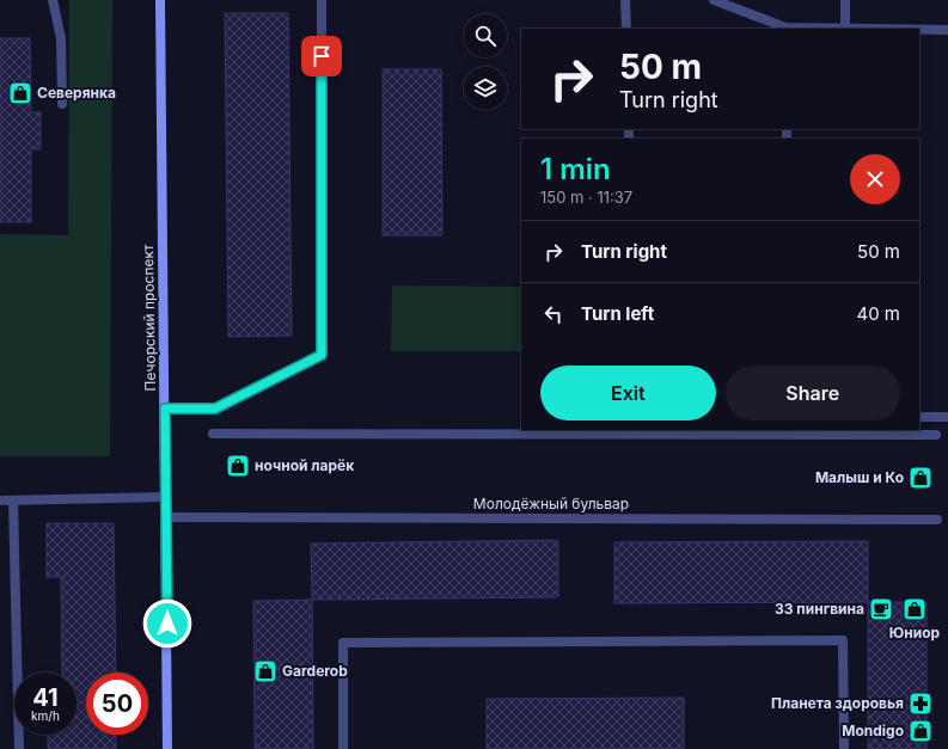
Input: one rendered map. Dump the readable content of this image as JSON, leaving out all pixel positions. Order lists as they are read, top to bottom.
{
  "streets": {
    "main road": ["Печорский проспект"],
    "street": ["Молодёжный бульвар"]
  },
  "crossings": [
    ["Печорский проспект", "Молодёжный бульвар"]
  ],
  "places": {
    "shop": [
      "Северянка",
      "ночной ларёк",
      "Малыш и Ко",
      "Юниор",
      "Garderob",
      "Mondigo"
    ],
    "cafe": ["33 пингвина"],
    "pharmacy": ["Планета здоровья"]
  },
  "page": {
    "turn": ["50 m", "Turn right"],
    "heading": ["1 min", "150 m · 11:37"],
    "list": [
      {
        "name": "Turn right",
        "value": "50 m"
      },
      {
        "name": "Turn left",
        "value": "40 m"
      }
    ],
    "buttons": ["Exit", "Share"],
    "speed": "41 km/h",
    "limit": "50"
  }
}
